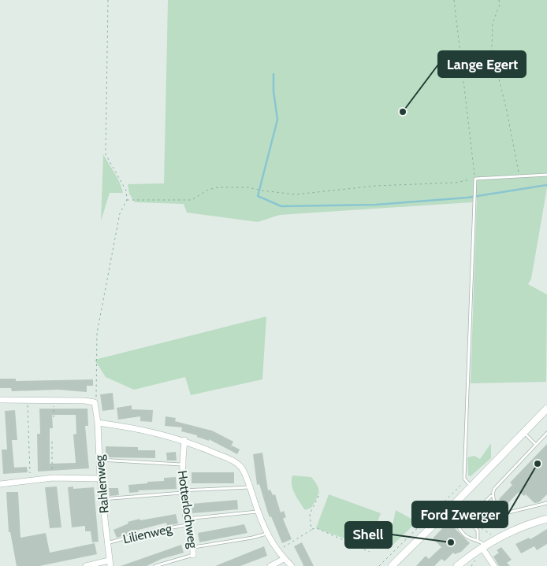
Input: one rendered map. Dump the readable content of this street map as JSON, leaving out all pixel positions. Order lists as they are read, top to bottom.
{
  "streets": {
    "street": ["Rahlenweg", "Hotterlochweg"],
    "lane": ["Lilienweg"]
  },
  "crossings": [
    ["Rahlenweg", "Hotterlochweg"],
    ["Rahlenweg", "Lilienweg"],
    ["Hotterlochweg", "Lilienweg"]
  ],
  "places": ["Lange Egert", "Ford Zwerger", "Shell"]
}
